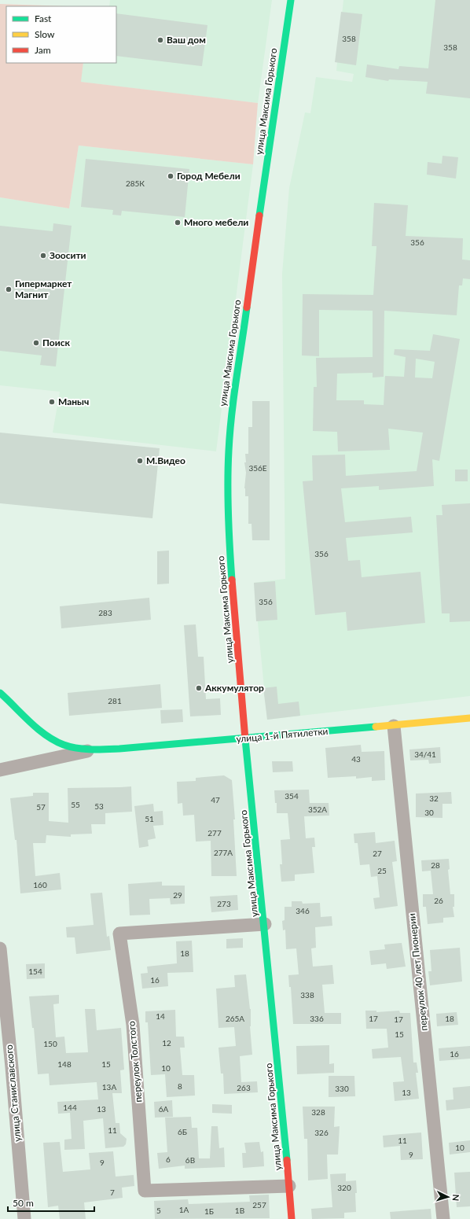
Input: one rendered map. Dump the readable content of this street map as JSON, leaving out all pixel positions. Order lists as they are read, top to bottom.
{
  "streets": {
    "main road": ["улица Максима Горького", "улица 1-й Пятилетки"],
    "street": ["переулок 40 лет Пионерии", "переулок Толстого", "улица Станиславского"]
  },
  "crossings": [
    ["улица Максима Горького", "улица 1-й Пятилетки"],
    ["улица Максима Горького", "переулок Толстого"],
    ["улица 1-й Пятилетки", "переулок 40 лет Пионерии"]
  ],
  "places": [
    "Ваш дом",
    "Город Мебели",
    "Много мебели",
    "Зоосити",
    "Гипермаркет Магнит",
    "Поиск",
    "Маныч",
    "М.Видео",
    "Аккумулятор"
  ],
  "house_numbers": [
    "358",
    "358",
    "285К",
    "356",
    "356Е",
    "356",
    "356",
    "283",
    "281",
    "34/41",
    "43",
    "354",
    "32",
    "47",
    "55",
    "53",
    "57",
    "352А",
    "30",
    "51",
    "277",
    "277А",
    "27",
    "28",
    "25",
    "160",
    "29",
    "26",
    "273",
    "346",
    "18",
    "154",
    "16",
    "338",
    "14",
    "265А",
    "336",
    "17",
    "18",
    "17",
    "15",
    "12",
    "150",
    "16",
    "148",
    "15",
    "10",
    "8",
    "13А",
    "263",
    "330",
    "13",
    "144",
    "13",
    "6А",
    "328",
    "11",
    "6Б",
    "326",
    "11",
    "10",
    "9",
    "6",
    "6В",
    "9",
    "320",
    "7",
    "257",
    "1А",
    "5",
    "1В",
    "1Б"
  ],
  "legend": ["Fast", "Slow", "Jam"],
  "scale_bar": "50 m",
  "north": "right"
}
